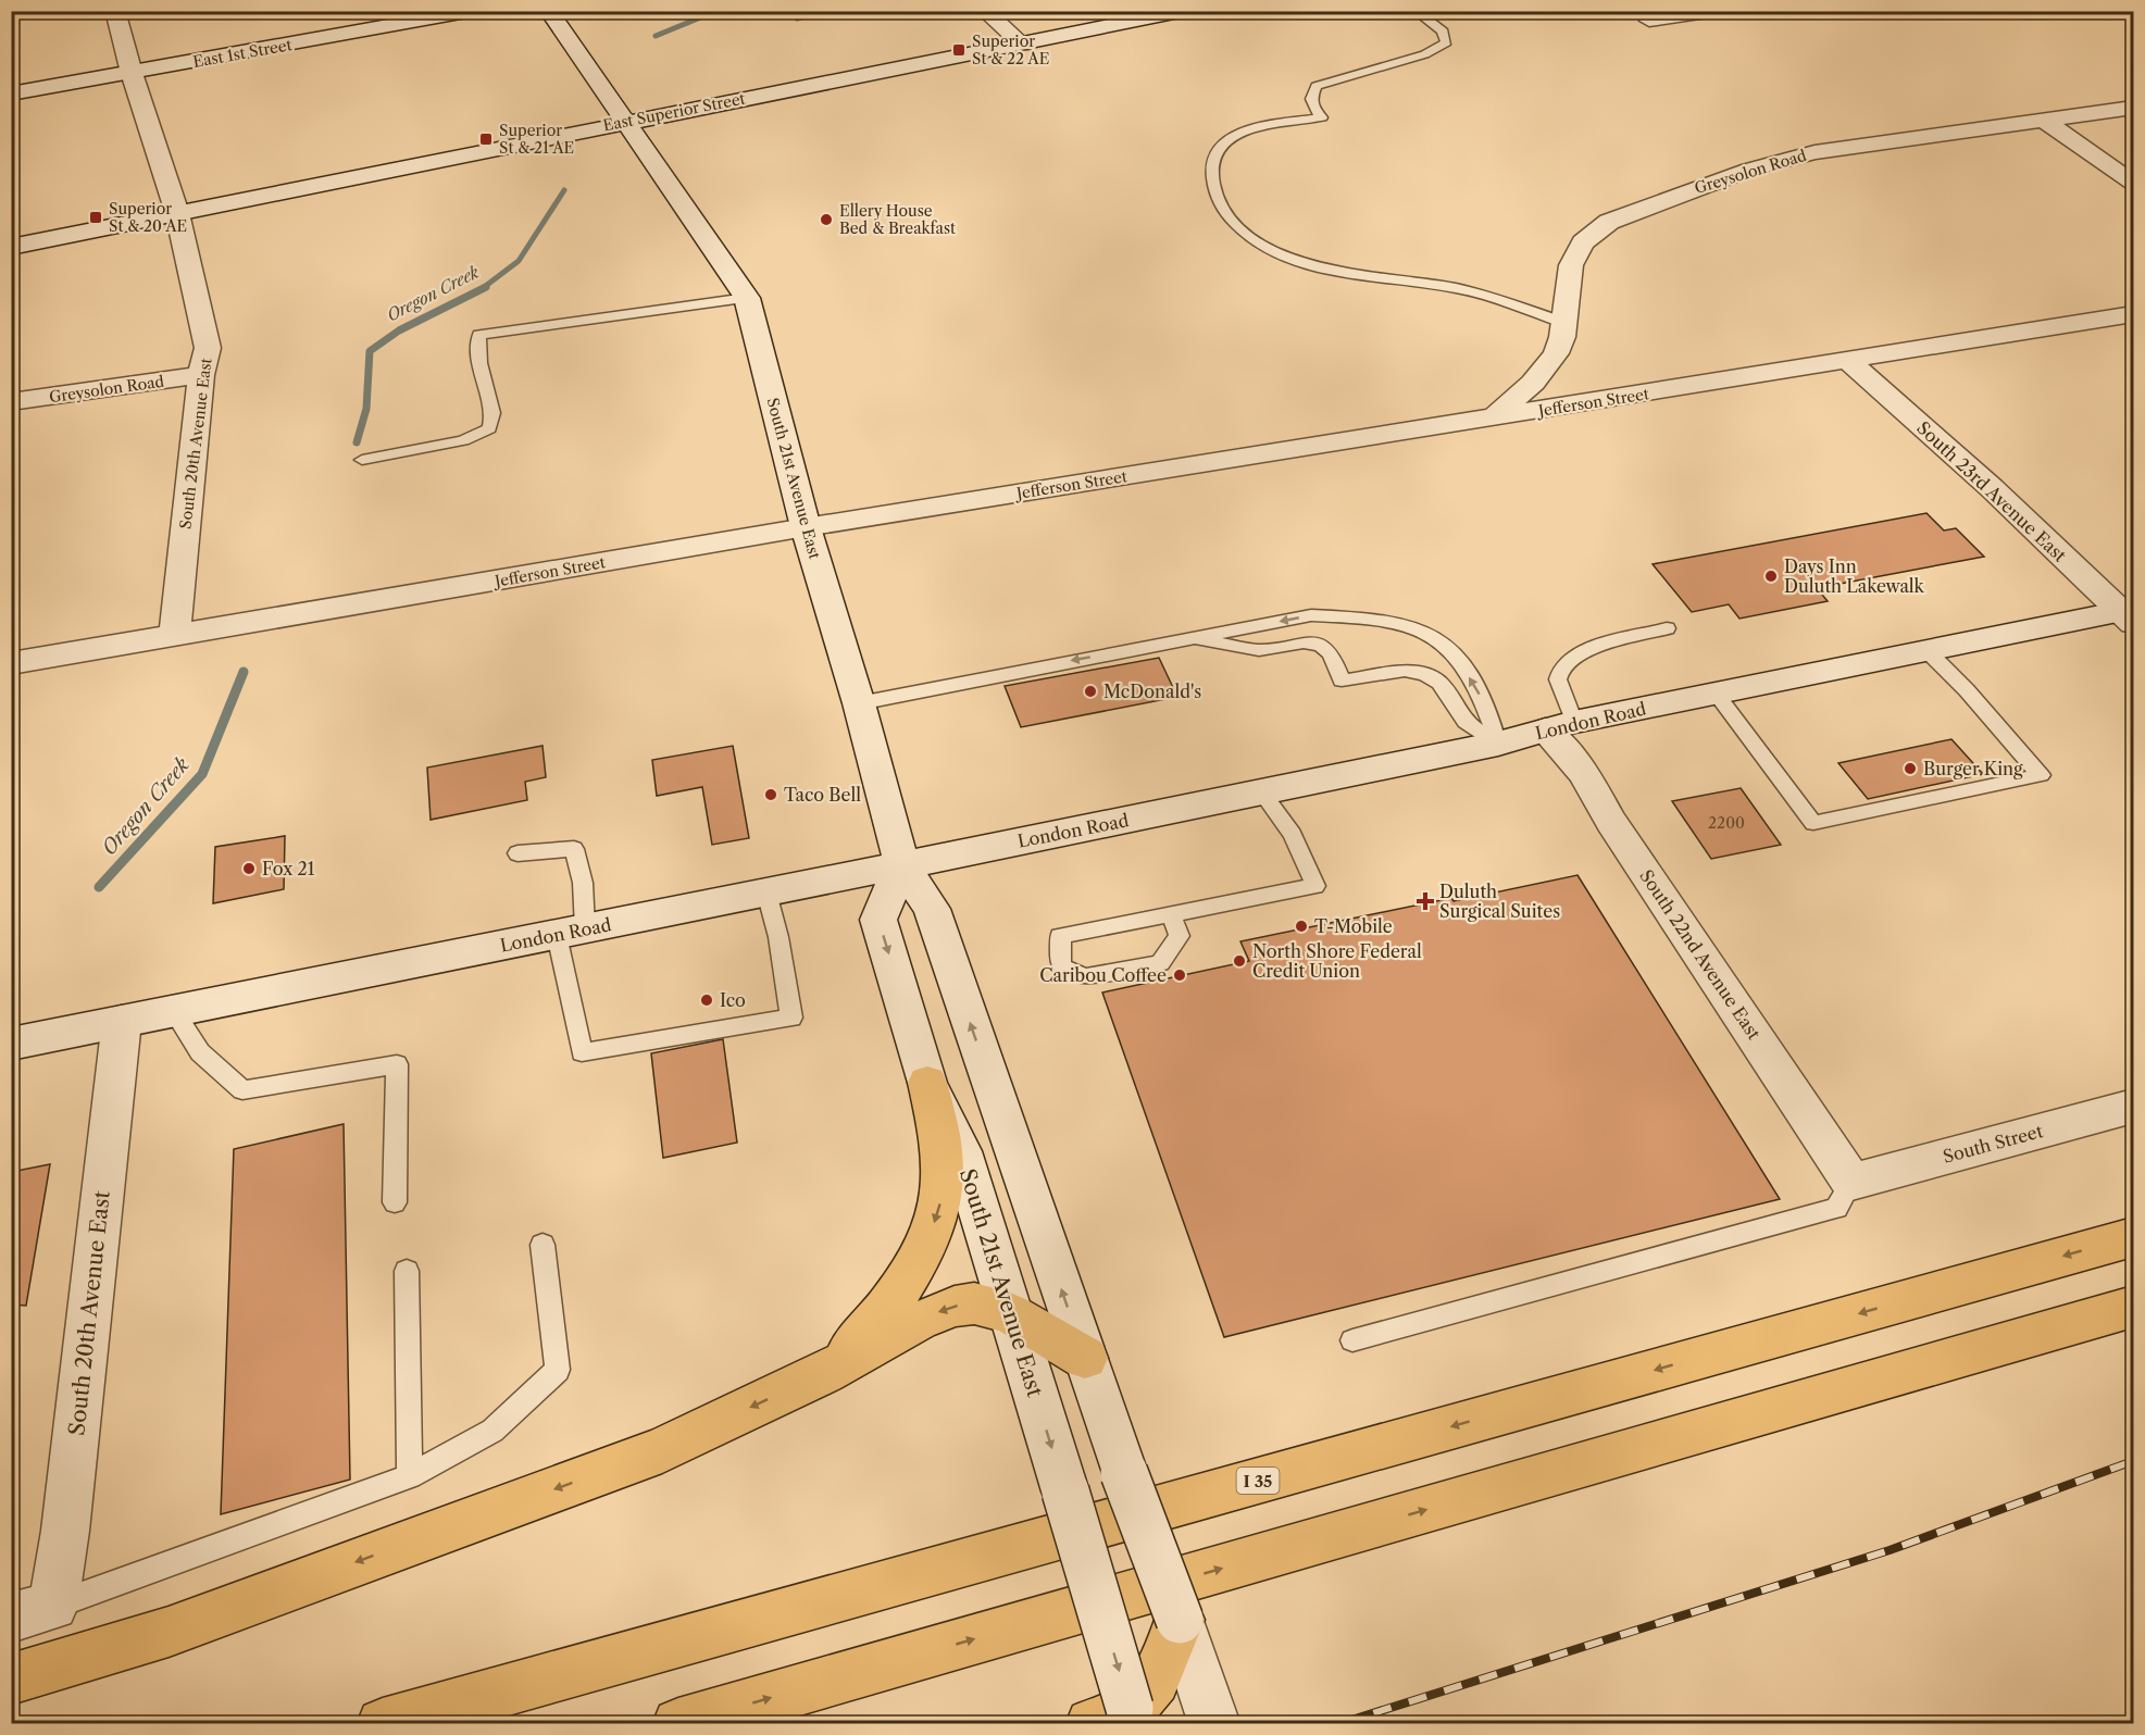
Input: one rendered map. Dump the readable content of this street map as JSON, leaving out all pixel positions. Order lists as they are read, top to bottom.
{
  "streets": {
    "highway": ["I 35"],
    "street": [
      "East 1st Street",
      "East Superior Street",
      "Greysolon Road",
      "Jefferson Street",
      "South 20th Avenue East",
      "South 21st Avenue East",
      "South 23rd Avenue East",
      "London Road",
      "South 22nd Avenue East",
      "South Street"
    ]
  },
  "crossings": [
    ["East 1st Street", "South 20th Avenue East"],
    ["East Superior Street", "South 20th Avenue East"],
    ["East Superior Street", "South 21st Avenue East"],
    ["Greysolon Road", "Jefferson Street"],
    ["Greysolon Road", "South 20th Avenue East"],
    ["Jefferson Street", "South 20th Avenue East"],
    ["Jefferson Street", "South 21st Avenue East"],
    ["Jefferson Street", "South 23rd Avenue East"],
    ["South 20th Avenue East", "London Road"],
    ["South 21st Avenue East", "London Road"],
    ["South 23rd Avenue East", "London Road"],
    ["London Road", "South 22nd Avenue East"],
    ["South 22nd Avenue East", "South Street"]
  ],
  "water": ["Oregon Creek"],
  "places": {
    "transit": ["Superior St & 22 AE", "Superior St & 21 AE", "Superior St & 20 AE"],
    "other": [
      "Ellery House Bed & Breakfast",
      "Days Inn Duluth Lakewalk",
      "McDonald's",
      "Burger King",
      "Taco Bell",
      "Fox 21",
      "T-Mobile",
      "North Shore Federal Credit Union",
      "Caribou Coffee",
      "Ico"
    ],
    "health": ["Duluth Surgical Suites"]
  },
  "house_numbers": ["2200"]
}
